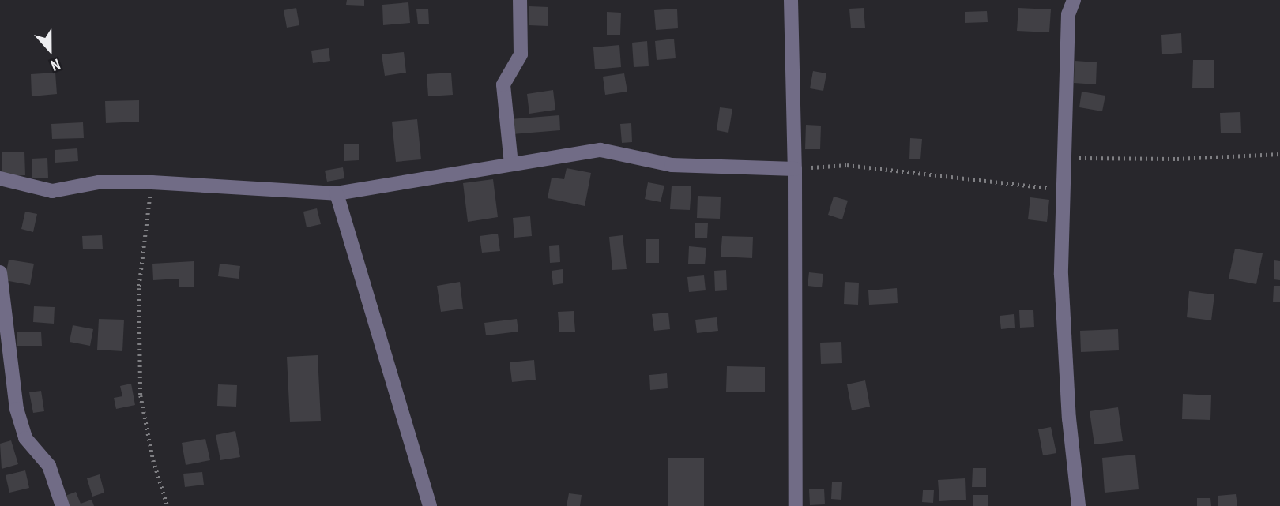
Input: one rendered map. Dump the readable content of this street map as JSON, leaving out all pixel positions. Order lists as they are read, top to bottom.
{
  "north": "bottom"
}
